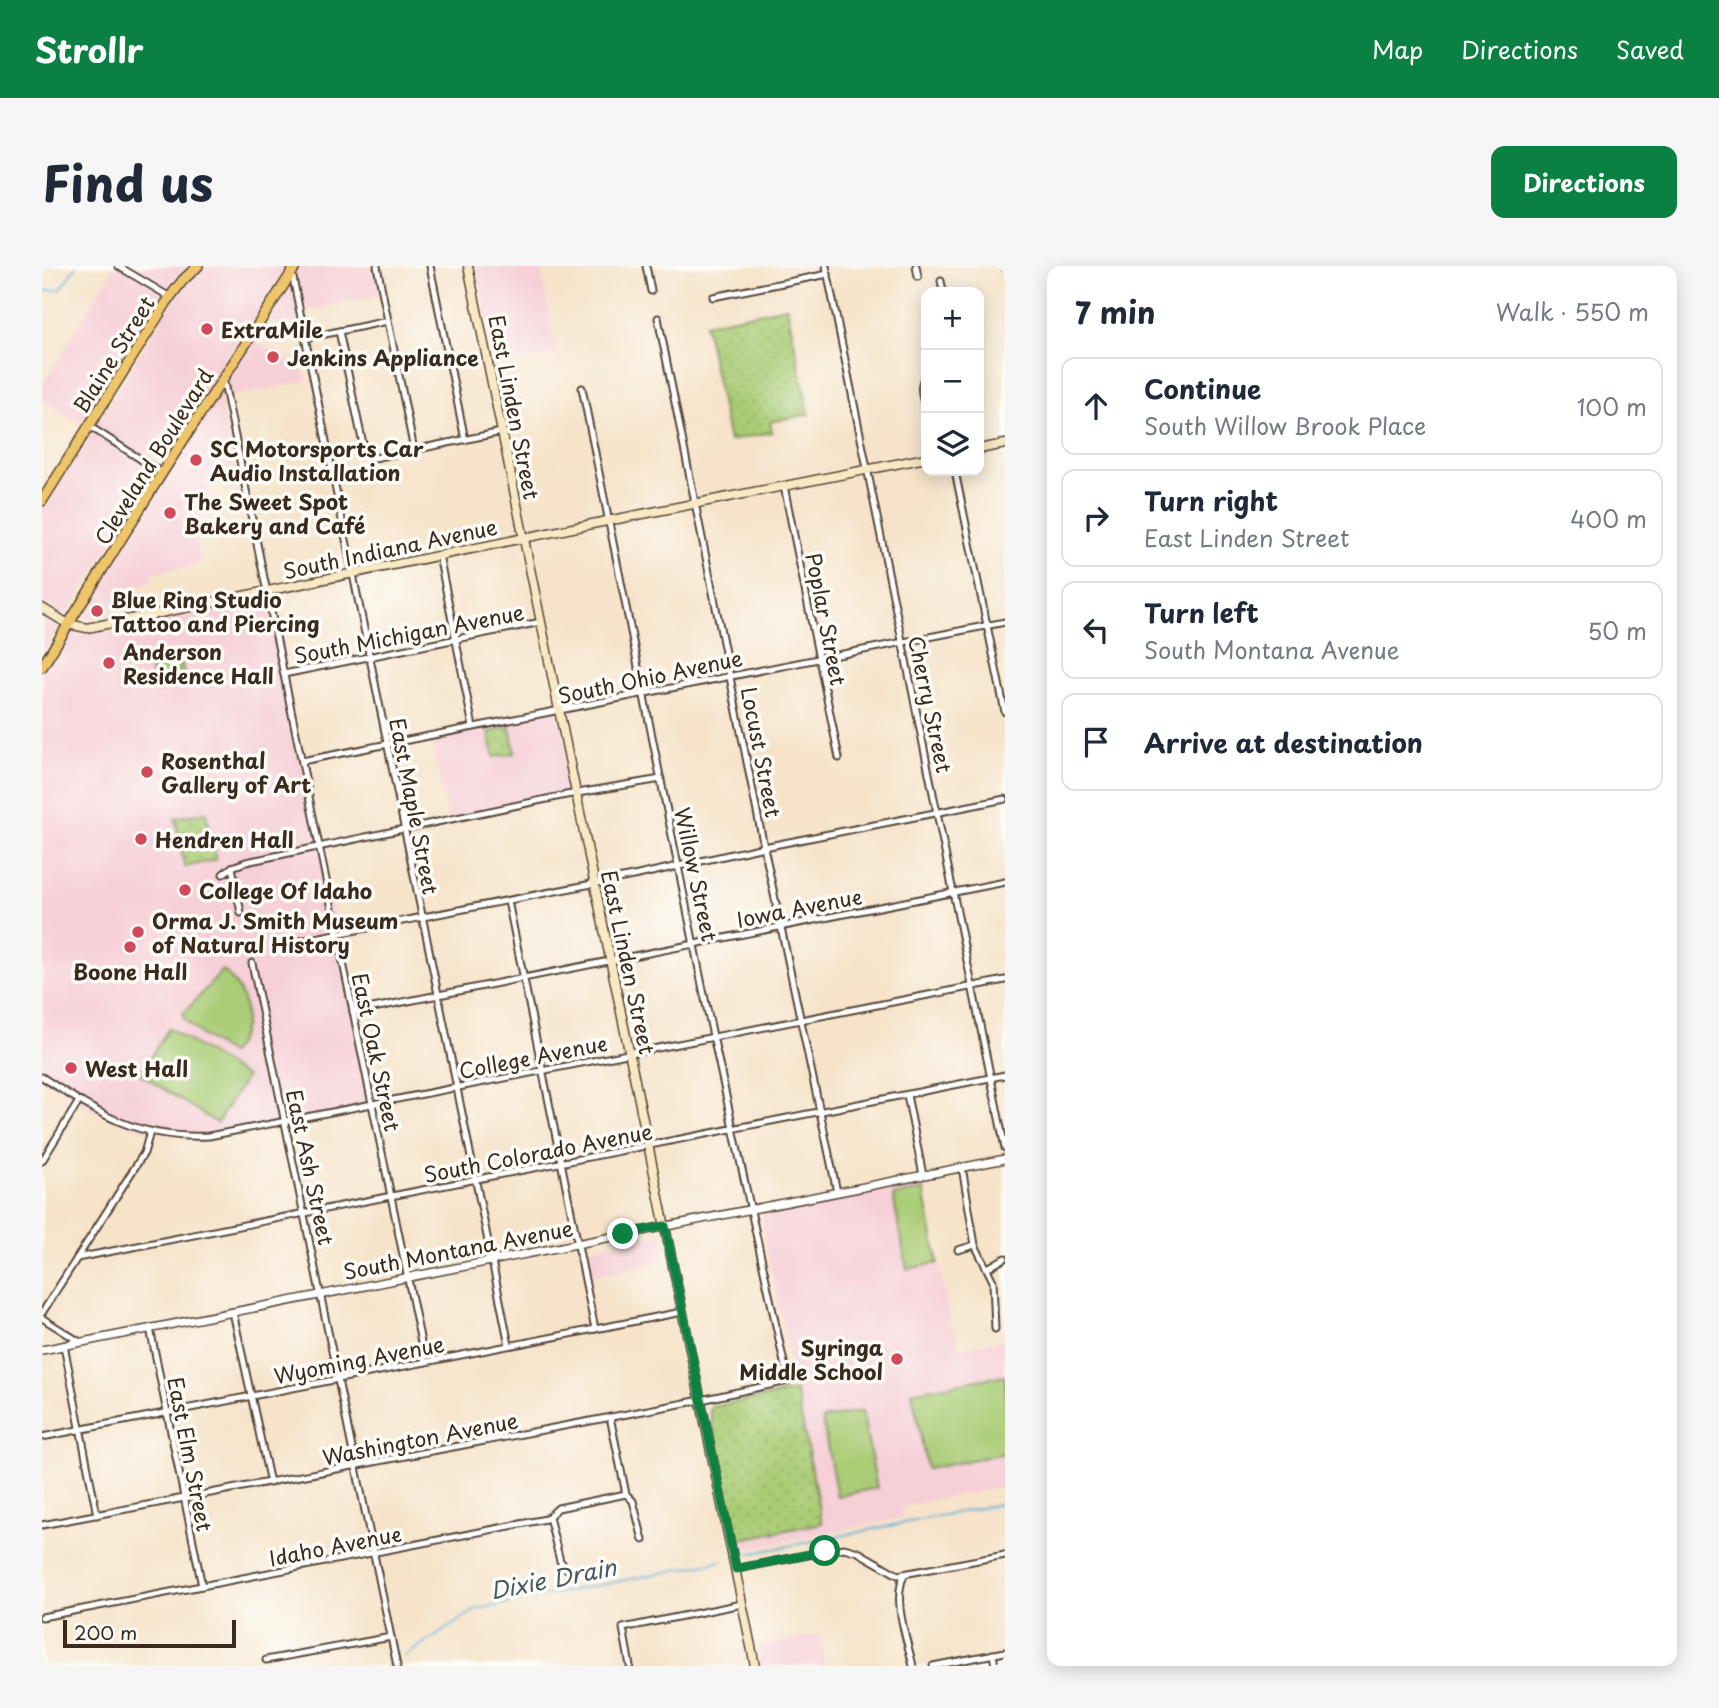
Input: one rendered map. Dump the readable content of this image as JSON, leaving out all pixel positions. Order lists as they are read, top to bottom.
{
  "streets": {
    "main road": [
      "Blaine Street",
      "East Linden Street",
      "Cleveland Boulevard",
      "South Indiana Avenue"
    ],
    "street": [
      "Poplar Street",
      "South Michigan Avenue",
      "South Ohio Avenue",
      "Cherry Street",
      "Locust Street",
      "East Maple Street",
      "Willow Street",
      "Iowa Avenue",
      "East Oak Street",
      "College Avenue",
      "South Colorado Avenue",
      "East Ash Street",
      "South Montana Avenue",
      "Wyoming Avenue",
      "Washington Avenue",
      "East Elm Street",
      "Idaho Avenue"
    ]
  },
  "crossings": [
    ["East Linden Street", "South Indiana Avenue"],
    ["East Linden Street", "South Michigan Avenue"],
    ["East Linden Street", "South Ohio Avenue"],
    ["East Linden Street", "Iowa Avenue"],
    ["East Linden Street", "College Avenue"],
    ["East Linden Street", "South Colorado Avenue"],
    ["East Linden Street", "South Montana Avenue"],
    ["East Linden Street", "Wyoming Avenue"],
    ["East Linden Street", "Washington Avenue"],
    ["Cleveland Boulevard", "South Indiana Avenue"],
    ["Cleveland Boulevard", "East Maple Street"],
    ["Cleveland Boulevard", "East Oak Street"],
    ["South Indiana Avenue", "Poplar Street"],
    ["South Indiana Avenue", "Cherry Street"],
    ["South Indiana Avenue", "Locust Street"],
    ["South Indiana Avenue", "East Maple Street"],
    ["South Indiana Avenue", "Willow Street"],
    ["South Indiana Avenue", "East Oak Street"],
    ["Poplar Street", "South Ohio Avenue"],
    ["South Michigan Avenue", "East Maple Street"],
    ["South Michigan Avenue", "East Oak Street"],
    ["South Ohio Avenue", "Cherry Street"],
    ["South Ohio Avenue", "Locust Street"],
    ["South Ohio Avenue", "East Maple Street"],
    ["South Ohio Avenue", "Willow Street"],
    ["South Ohio Avenue", "East Oak Street"],
    ["Cherry Street", "Iowa Avenue"],
    ["Cherry Street", "College Avenue"],
    ["Cherry Street", "South Colorado Avenue"],
    ["Locust Street", "Iowa Avenue"],
    ["Locust Street", "College Avenue"],
    ["Locust Street", "South Colorado Avenue"],
    ["Locust Street", "South Montana Avenue"],
    ["East Maple Street", "Iowa Avenue"],
    ["East Maple Street", "College Avenue"],
    ["East Maple Street", "South Colorado Avenue"],
    ["East Maple Street", "South Montana Avenue"],
    ["East Maple Street", "Wyoming Avenue"],
    ["Willow Street", "Iowa Avenue"],
    ["Willow Street", "College Avenue"],
    ["Willow Street", "South Colorado Avenue"],
    ["Willow Street", "South Montana Avenue"],
    ["Willow Street", "Washington Avenue"],
    ["Iowa Avenue", "East Oak Street"],
    ["East Oak Street", "College Avenue"],
    ["East Oak Street", "South Colorado Avenue"],
    ["East Oak Street", "South Montana Avenue"],
    ["East Oak Street", "Wyoming Avenue"],
    ["College Avenue", "East Ash Street"],
    ["South Colorado Avenue", "East Ash Street"],
    ["East Ash Street", "South Montana Avenue"],
    ["East Ash Street", "Wyoming Avenue"],
    ["East Ash Street", "Washington Avenue"],
    ["East Ash Street", "Idaho Avenue"],
    ["South Montana Avenue", "East Elm Street"],
    ["Wyoming Avenue", "East Elm Street"],
    ["Washington Avenue", "East Elm Street"],
    ["East Elm Street", "Idaho Avenue"]
  ],
  "water": ["Dixie Drain"],
  "places": [
    "ExtraMile",
    "Jenkins Appliance",
    "SC Motorsports Car Audio Installation",
    "The Sweet Spot Bakery and Café",
    "Blue Ring Studio Tattoo and Piercing",
    "Anderson Residence Hall",
    "Rosenthal Gallery of Art",
    "Hendren Hall",
    "College Of Idaho",
    "Orma J. Smith Museum of Natural History",
    "Boone Hall",
    "West Hall",
    "Syringa Middle School"
  ],
  "scale_bar": "200 m",
  "page": {
    "header": "Strollr",
    "nav": ["Map", "Directions", "Saved"],
    "title": "Find us",
    "buttons": "Directions",
    "heading": ["7 min", "Walk · 550 m"],
    "map_buttons": ["+", "−"],
    "list": [
      ["Continue", "South Willow Brook Place", "100 m"],
      ["Turn right", "East Linden Street", "400 m"],
      ["Turn left", "South Montana Avenue", "50 m"],
      "Arrive at destination"
    ],
    "scale": "200 m"
  }
}
